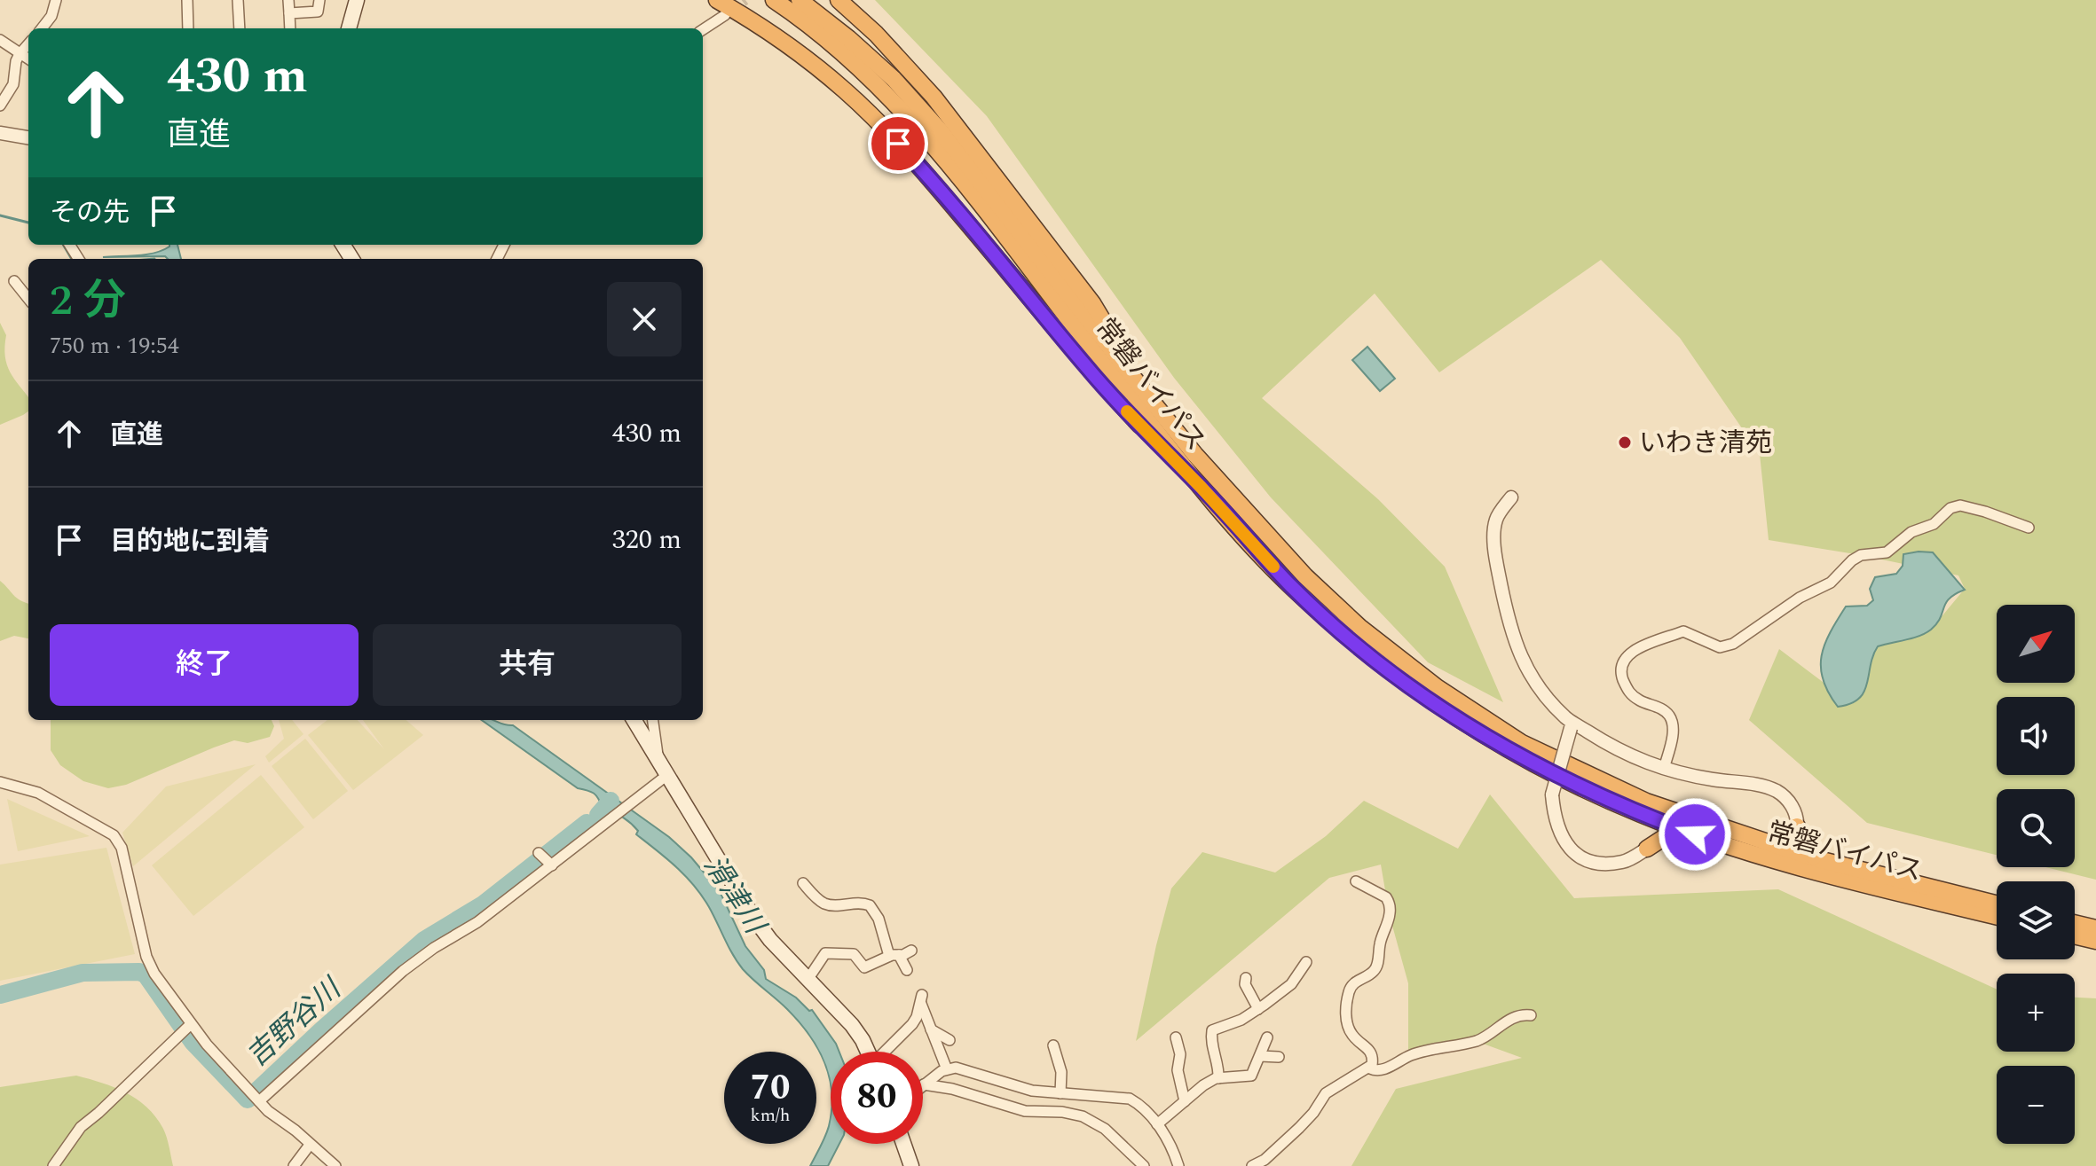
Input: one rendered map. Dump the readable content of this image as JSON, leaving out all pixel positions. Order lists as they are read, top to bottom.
{
  "streets": {
    "highway": ["常磐バイパス"]
  },
  "water": ["滑津川", "吉野谷川"],
  "places": ["いわき清苑"],
  "north": "top right",
  "page": {
    "turn": ["430 m", "直進"],
    "then": "その先",
    "heading": ["2 分", "750 m · 19:54"],
    "list": [
      {
        "name": "直進",
        "value": "430 m"
      },
      {
        "name": "目的地に到着",
        "value": "320 m"
      }
    ],
    "map_buttons": ["+", "−"],
    "buttons": ["終了", "共有"],
    "speed": "70 km/h",
    "limit": "80"
  }
}
